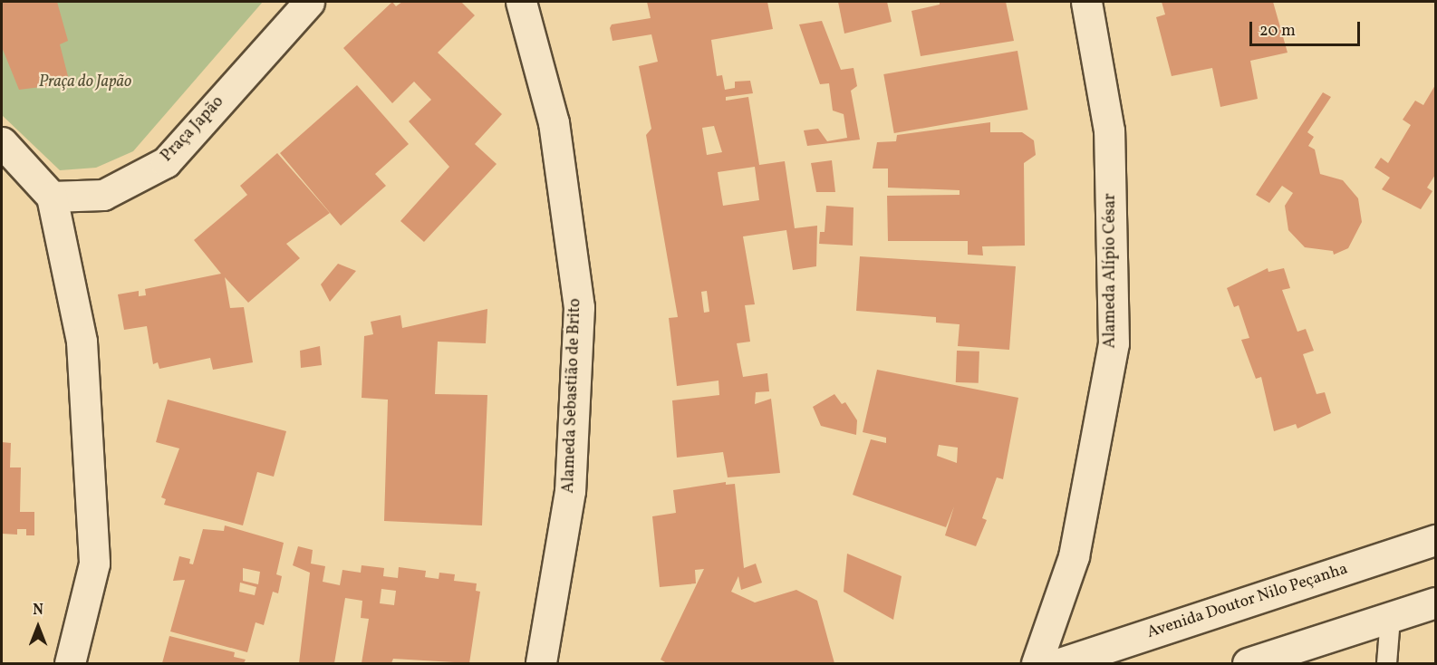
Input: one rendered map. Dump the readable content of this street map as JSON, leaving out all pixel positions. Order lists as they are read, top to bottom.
{
  "streets": {
    "street": [
      "Praça Japão",
      "Alameda Alípio César",
      "Alameda Sebastião de Brito",
      "Avenida Doutor Nilo Peçanha"
    ]
  },
  "parks": ["Praça do Japão"],
  "scale_bar": "20 m",
  "north": "top"
}
